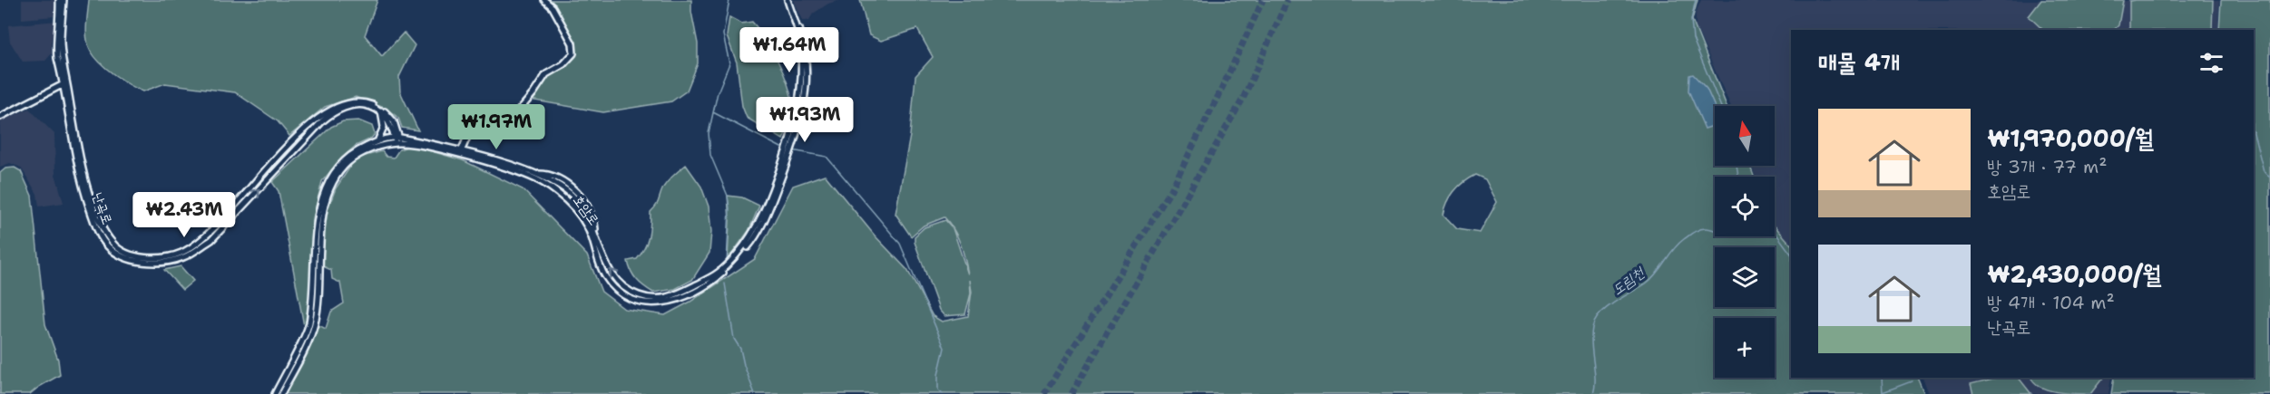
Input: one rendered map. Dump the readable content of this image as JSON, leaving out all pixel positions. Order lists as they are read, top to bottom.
{
  "streets": {
    "main road": ["난곡로", "호암로"]
  },
  "crossings": [
    ["난곡로", "호암로"]
  ],
  "water": ["도림천"],
  "north": "top",
  "page": {
    "price": [
      "₩1.64M",
      "₩1.93M",
      "₩1.97M",
      "₩2.43M"
    ],
    "heading": "매물 4개",
    "list": [
      {
        "name": "₩1,970,000/월",
        "note": "방 3개 · 77 m² · 호암로"
      },
      {
        "name": "₩2,430,000/월",
        "note": "방 4개 · 104 m² · 난곡로"
      }
    ],
    "map_buttons": "+"
  }
}
